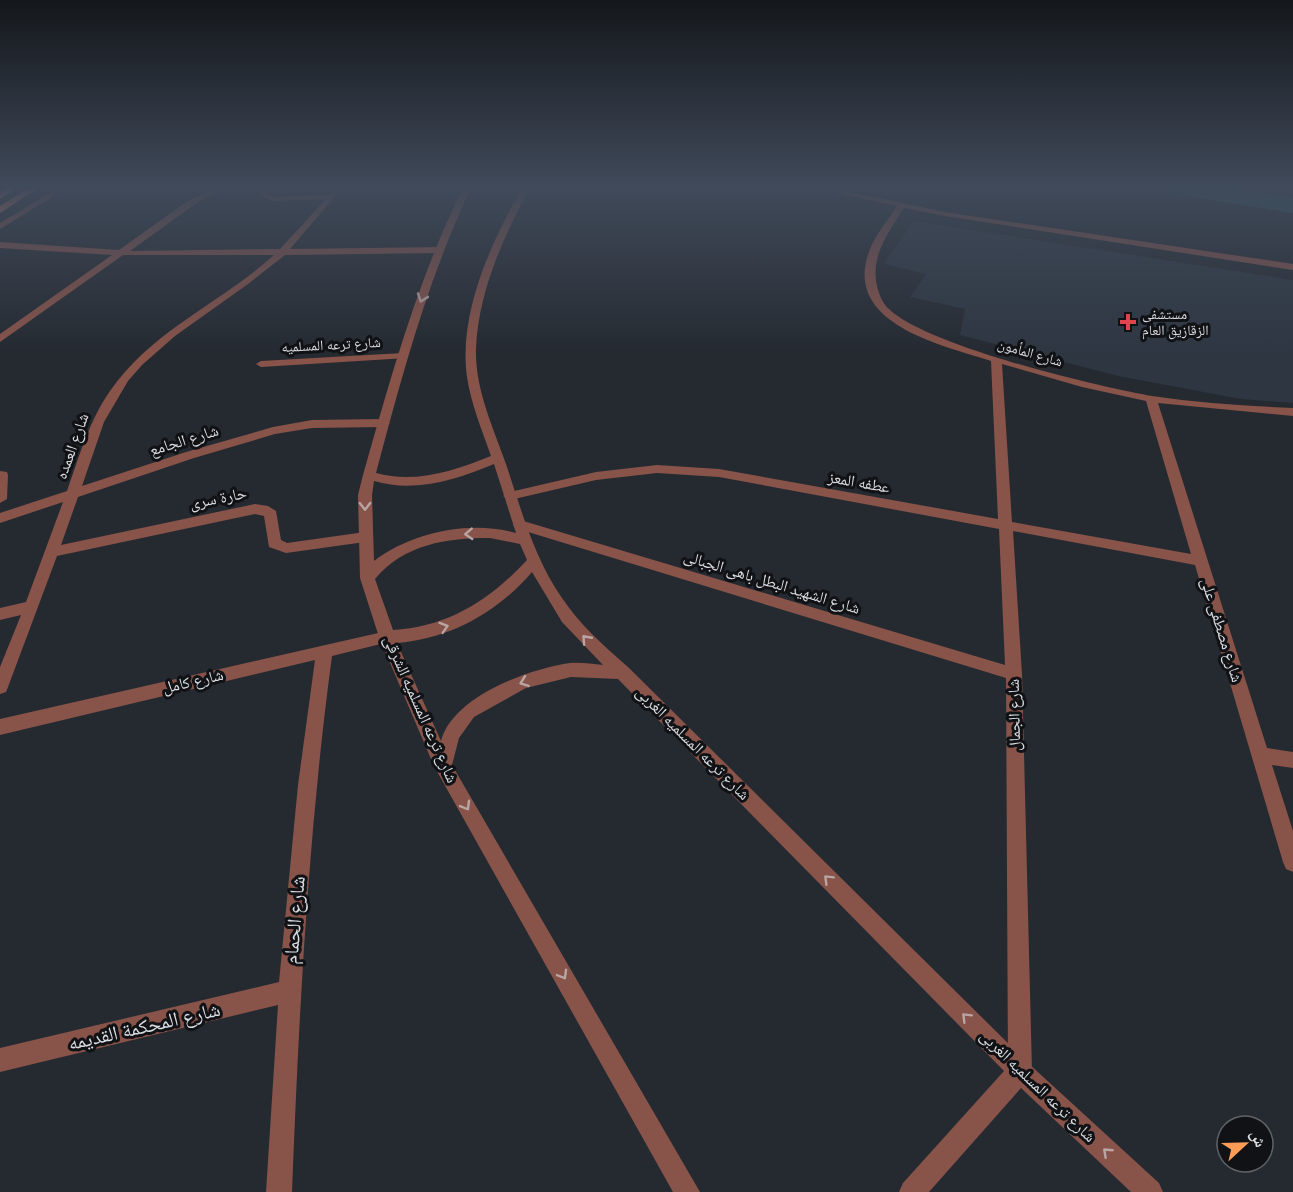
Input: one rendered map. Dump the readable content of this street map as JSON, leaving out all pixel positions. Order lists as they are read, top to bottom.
{
  "streets": {
    "street": [
      "شارع ترعه المسلميه",
      "شارع المأمون",
      "شارع الجامع",
      "شارع العمده",
      "عطفه المعز",
      "حارة سرى",
      "شارع الشهيد البطل باهى الجبالى",
      "شارع مصطفى على",
      "شارع كامل",
      "شارع ترعه المسلميه الشرقى",
      "شارع الجمال",
      "شارع ترعه المسلميه الغربى",
      "شارع الحمام",
      "شارع المحكمة القديمه"
    ]
  },
  "crossings": [
    ["شارع ترعه المسلميه", "شارع ترعه المسلميه الشرقى"],
    ["شارع المأمون", "شارع مصطفى على"],
    ["شارع المأمون", "شارع الجمال"],
    ["شارع الجامع", "شارع العمده"],
    ["شارع الجامع", "شارع ترعه المسلميه الشرقى"],
    ["شارع العمده", "حارة سرى"],
    ["عطفه المعز", "شارع مصطفى على"],
    ["عطفه المعز", "شارع الجمال"],
    ["عطفه المعز", "شارع ترعه المسلميه الغربى"],
    ["حارة سرى", "شارع ترعه المسلميه الشرقى"],
    ["شارع الشهيد البطل باهى الجبالى", "شارع ترعه المسلميه الشرقى"],
    ["شارع الشهيد البطل باهى الجبالى", "شارع الجمال"],
    ["شارع الشهيد البطل باهى الجبالى", "شارع ترعه المسلميه الغربى"],
    ["شارع كامل", "شارع ترعه المسلميه الشرقى"],
    ["شارع كامل", "شارع ترعه المسلميه الغربى"],
    ["شارع كامل", "شارع الحمام"],
    ["شارع الجمال", "شارع ترعه المسلميه الغربى"],
    ["شارع الحمام", "شارع المحكمة القديمه"]
  ],
  "one_way": ["شارع ترعه المسلميه الشرقى", "شارع ترعه المسلميه الغربى"],
  "places": {
    "health": ["مستشفى الزقازيق العام"]
  },
  "north": "right"
}
